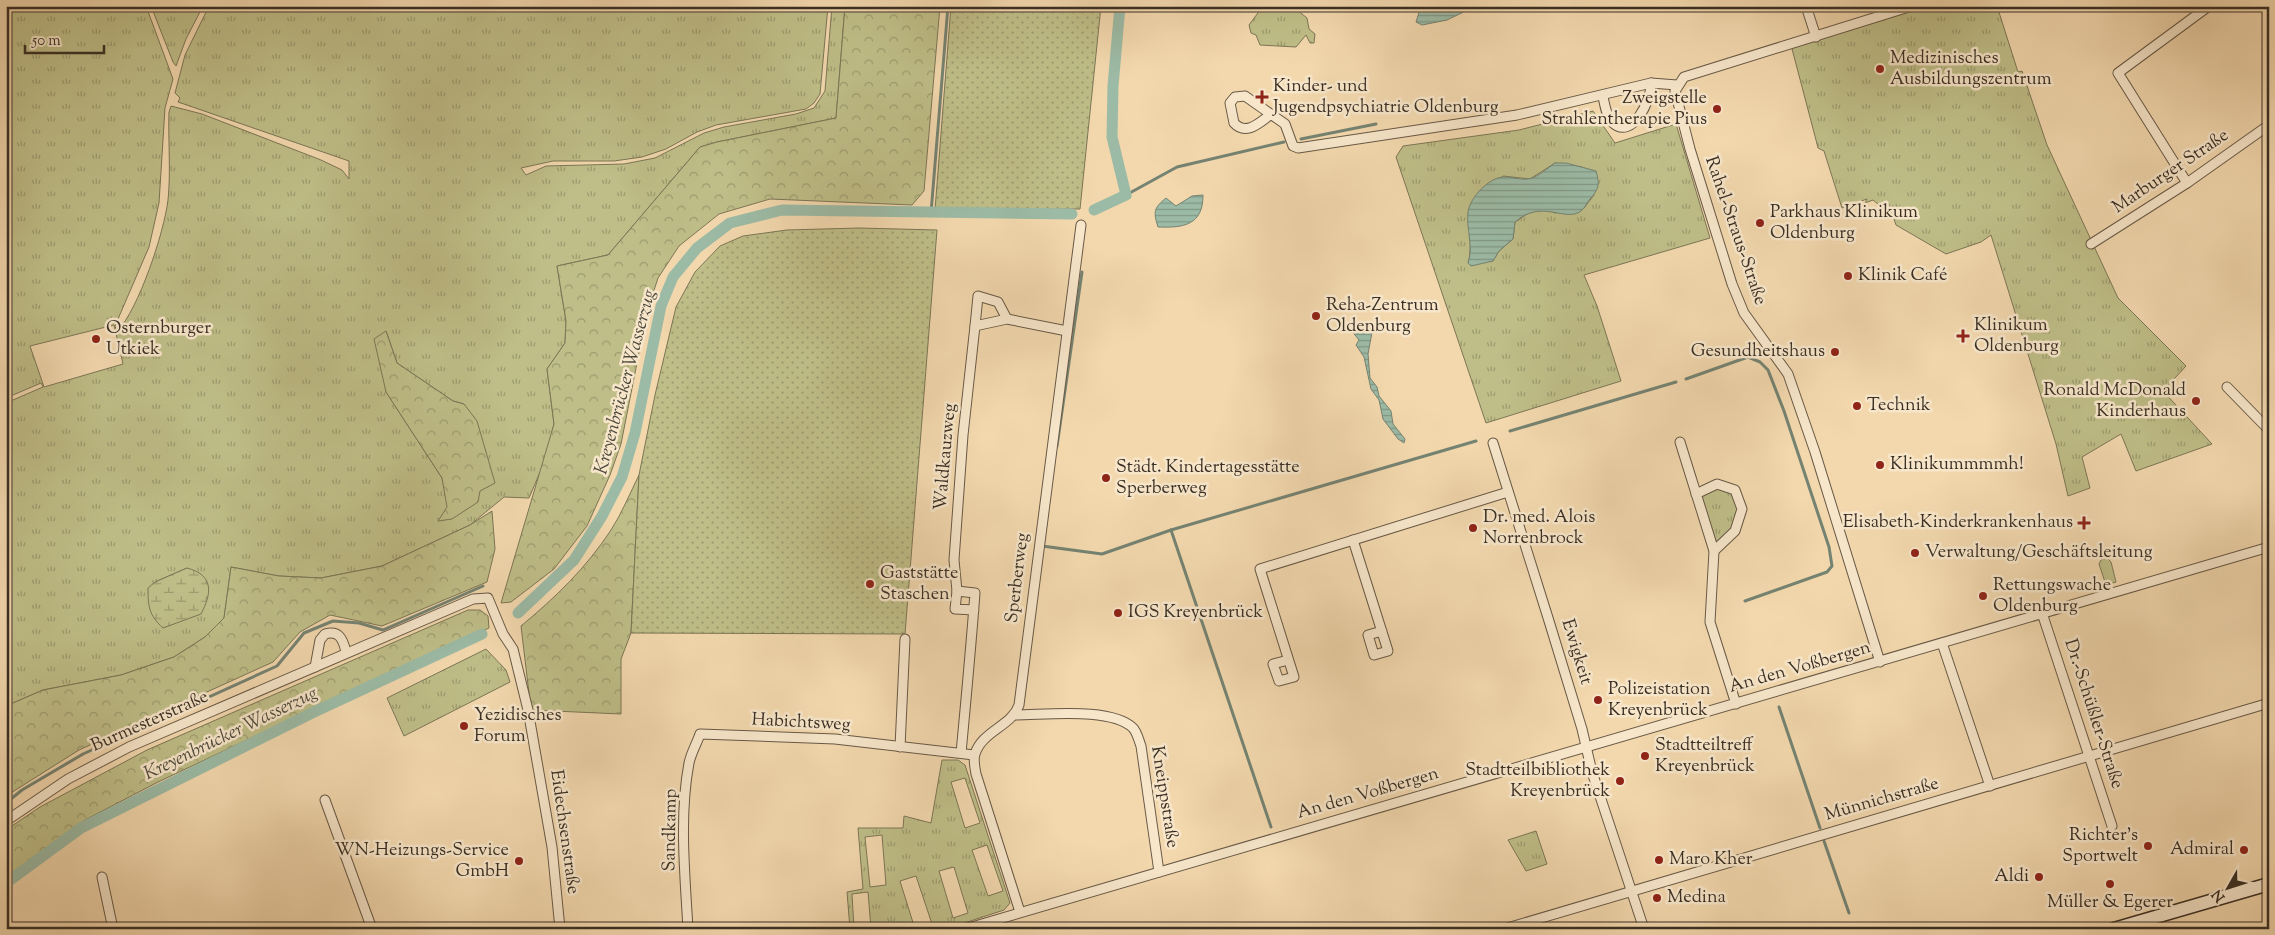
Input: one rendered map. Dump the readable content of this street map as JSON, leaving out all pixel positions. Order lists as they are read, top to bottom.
{
  "streets": {
    "street": [
      "Marburger Straße",
      "Rahel-Straus-Straße",
      "Waldkauzweg",
      "Sperberweg",
      "Ewigkeit",
      "An den Voßbergen",
      "Dr.-Schüßler-Straße",
      "Burmesterstraße",
      "Habichtsweg",
      "Kneippstraße",
      "Münnichstraße",
      "Sandkamp",
      "Eidechsenstraße"
    ]
  },
  "crossings": [
    ["Rahel-Straus-Straße", "An den Voßbergen"],
    ["Sperberweg", "Kneippstraße"],
    ["Ewigkeit", "An den Voßbergen"],
    ["Ewigkeit", "Münnichstraße"],
    ["An den Voßbergen", "Dr.-Schüßler-Straße"],
    ["An den Voßbergen", "Kneippstraße"],
    ["Dr.-Schüßler-Straße", "Münnichstraße"],
    ["Burmesterstraße", "Eidechsenstraße"],
    ["Habichtsweg", "Sandkamp"]
  ],
  "water": ["Kreyenbrücker Wasserzug"],
  "places": {
    "other": [
      "Medizinisches Ausbildungszentrum",
      "Zweigstelle Strahlentherapie Pius",
      "Parkhaus Klinikum Oldenburg",
      "Klinik Café",
      "Reha-Zentrum Oldenburg",
      "Osternburger Utkiek",
      "Gesundheitshaus",
      "Ronald McDonald Kinderhaus",
      "Technik",
      "Klinikummmmh!",
      "Städt. Kindertagesstätte Sperberweg",
      "Dr. med. Alois Norrenbrock",
      "Verwaltung/Geschäftsleitung",
      "Gaststätte Staschen",
      "Rettungswache Oldenburg",
      "IGS Kreyenbrück",
      "Polizeistation Kreyenbrück",
      "Yezidisches Forum",
      "Stadtteiltreff Kreyenbrück",
      "Stadtteilbibliothek Kreyenbrück",
      "Richter's Sportwelt",
      "Admiral",
      "Maro Kher",
      "WN-Heizungs-Service GmbH",
      "Aldi",
      "Müller & Egerer",
      "Medina"
    ],
    "health": ["Kinder- und Jugendpsychiatrie Oldenburg", "Klinikum Oldenburg", "Elisabeth-Kinderkrankenhaus"]
  },
  "scale_bar": "50 m",
  "north": "bottom left"
}
